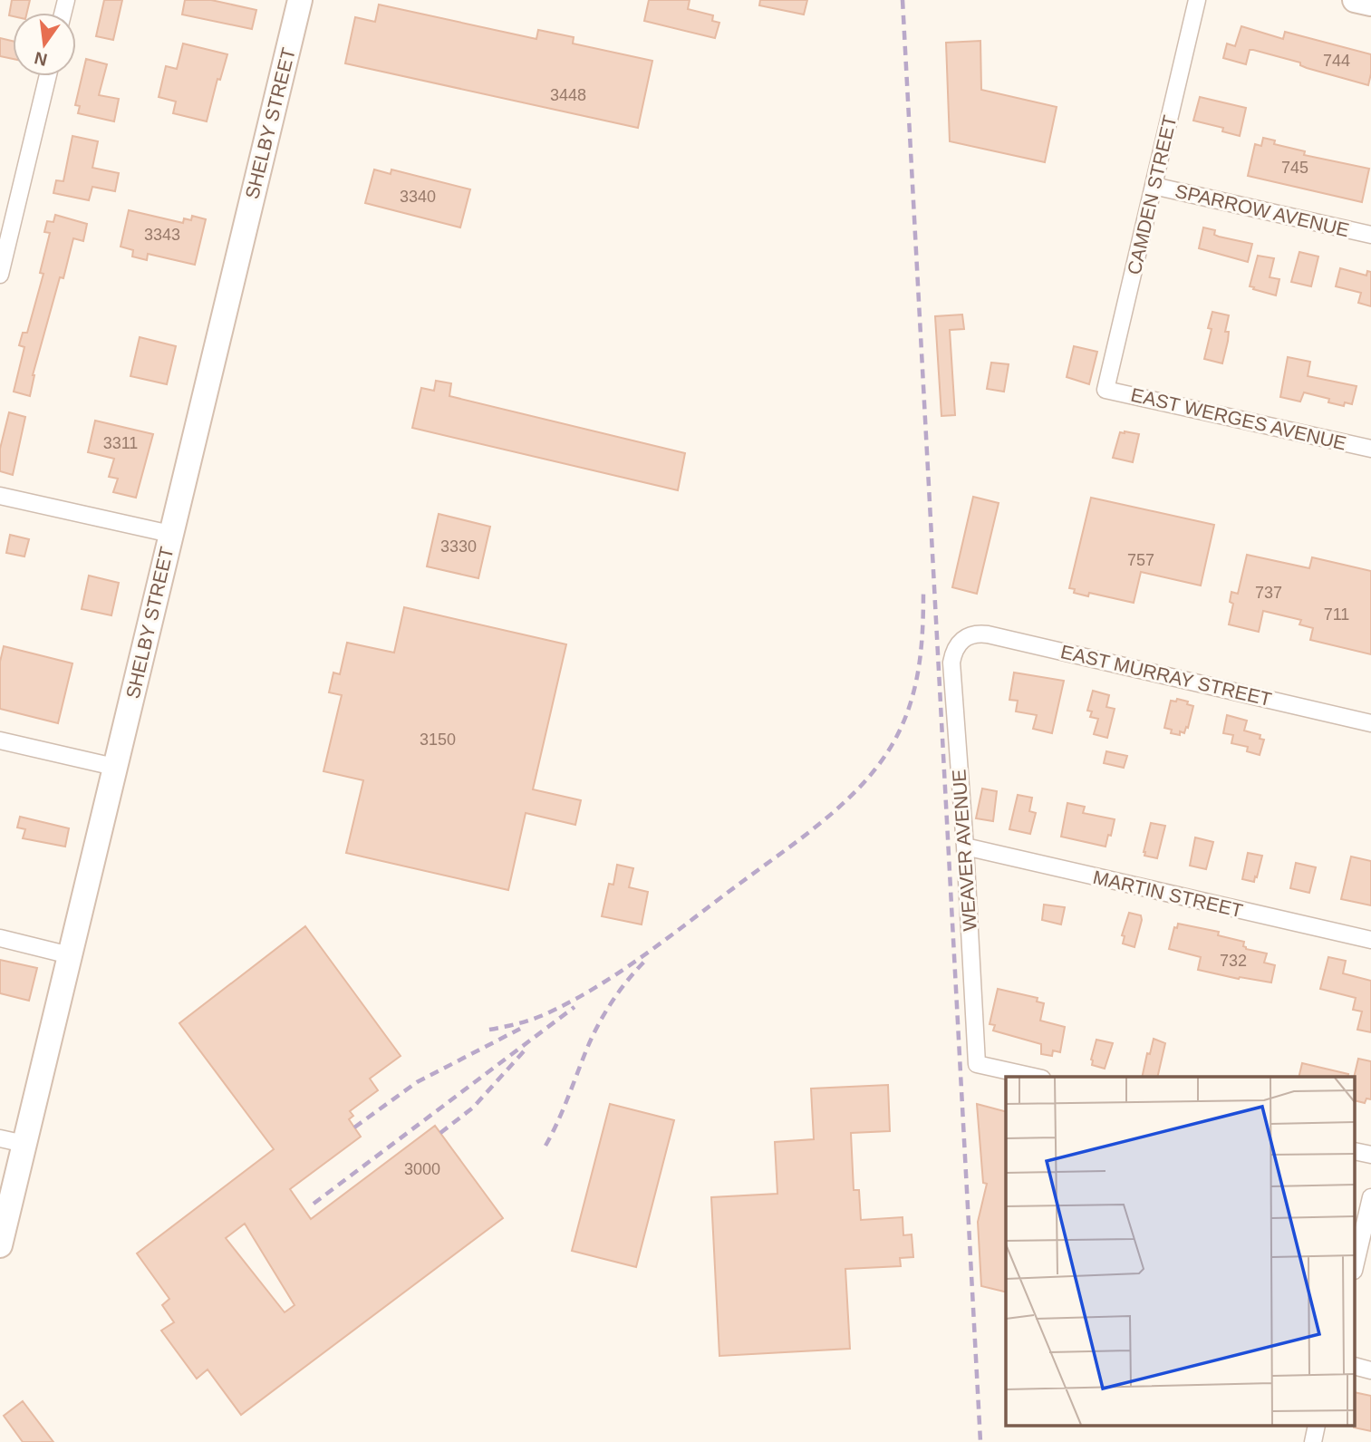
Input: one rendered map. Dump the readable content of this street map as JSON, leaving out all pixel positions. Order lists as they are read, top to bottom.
{
  "streets": {
    "main road": ["SHELBY STREET"],
    "street": [
      "CAMDEN STREET",
      "SPARROW AVENUE",
      "EAST WERGES AVENUE",
      "EAST MURRAY STREET",
      "WEAVER AVENUE",
      "MARTIN STREET"
    ]
  },
  "crossings": [
    ["CAMDEN STREET", "SPARROW AVENUE"],
    ["CAMDEN STREET", "EAST WERGES AVENUE"],
    ["EAST MURRAY STREET", "WEAVER AVENUE"],
    ["WEAVER AVENUE", "MARTIN STREET"]
  ],
  "house_numbers": [
    "744",
    "3448",
    "745",
    "3340",
    "3343",
    "3311",
    "3330",
    "757",
    "737",
    "711",
    "3150",
    "732",
    "3000"
  ],
  "north": "bottom"
}
